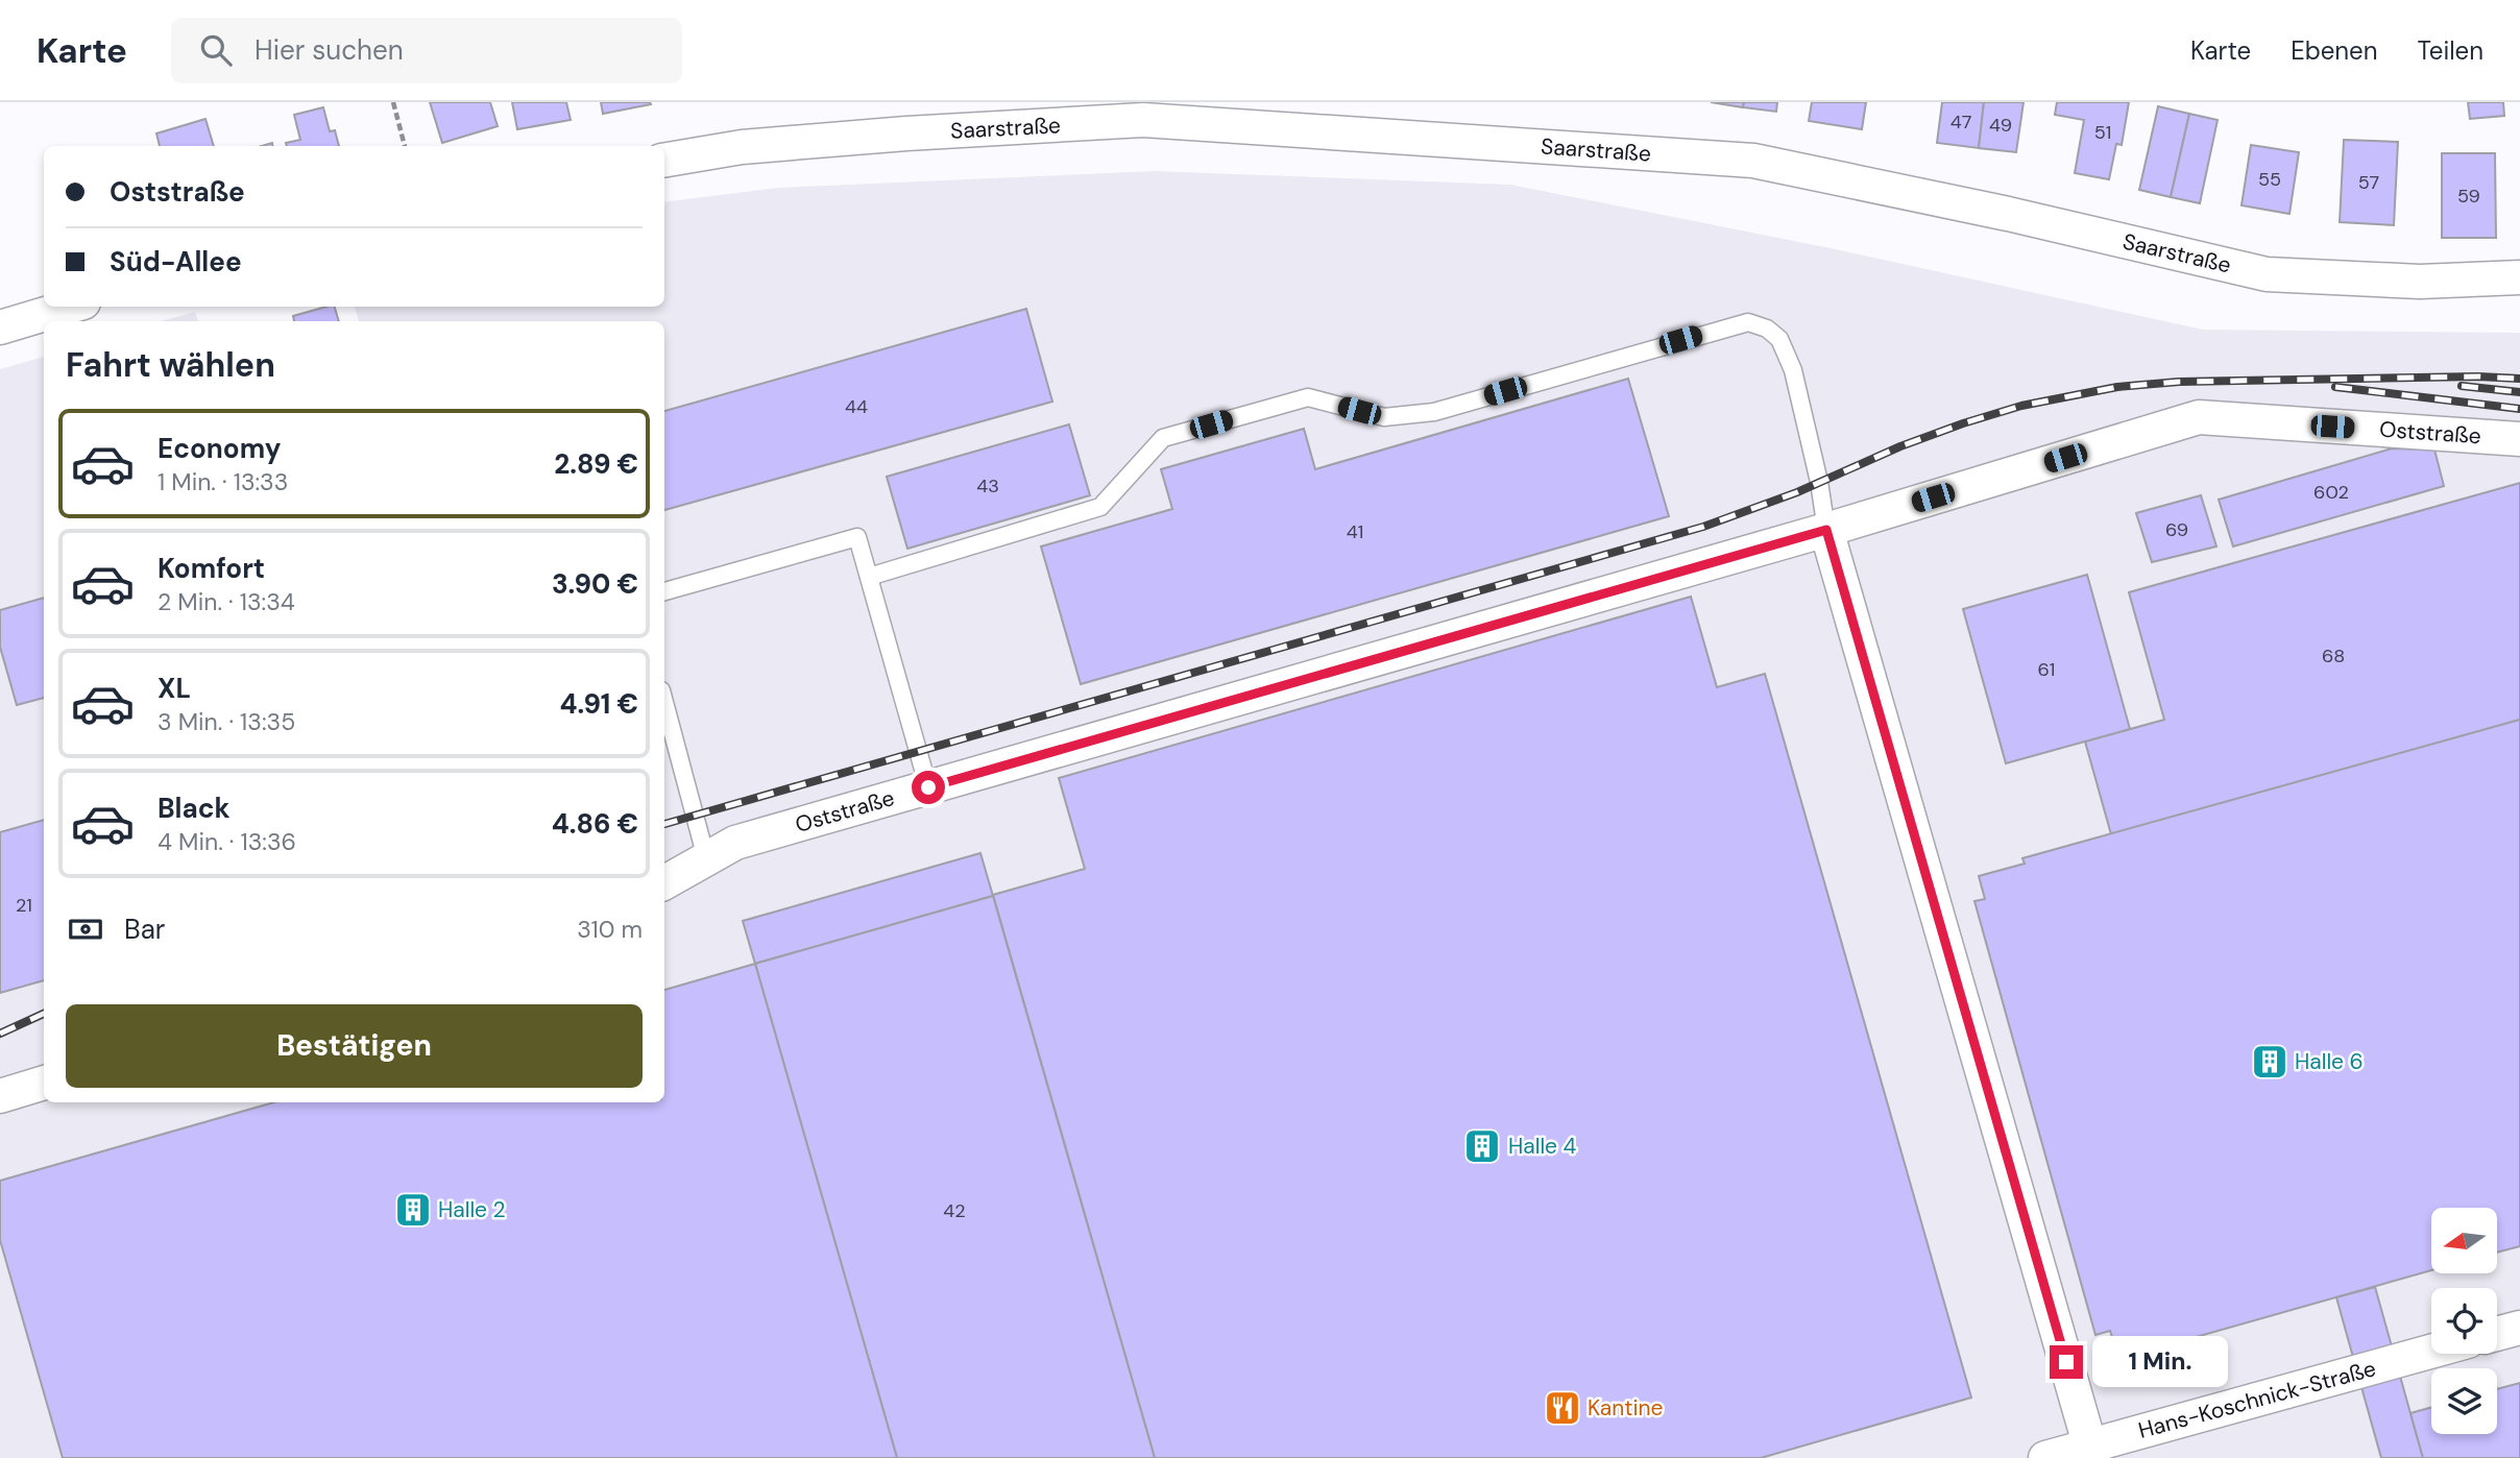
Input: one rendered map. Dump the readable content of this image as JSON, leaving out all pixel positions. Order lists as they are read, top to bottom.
{
  "streets": {
    "street": ["Saarstraße", "Oststraße", "Hans-Koschnick-Straße"]
  },
  "places": {
    "building": ["Halle 6", "Halle 4", "Halle 2"],
    "restaurant": ["Kantine"]
  },
  "house_numbers": [
    "47",
    "49",
    "51",
    "55",
    "57",
    "59",
    "44",
    "43",
    "602",
    "69",
    "41",
    "68",
    "61",
    "21",
    "42"
  ],
  "north": "left",
  "page": {
    "header": "Karte",
    "search": "Hier suchen",
    "nav": ["Karte", "Ebenen", "Teilen"],
    "banner": ["Oststraße", "Süd-Allee"],
    "heading": "Fahrt wählen",
    "list": [
      {
        "name": "Economy",
        "note": "1 Min. · 13:33",
        "value": "2.89 €"
      },
      {
        "name": "Komfort",
        "note": "2 Min. · 13:34",
        "value": "3.90 €"
      },
      {
        "name": "XL",
        "note": "3 Min. · 13:35",
        "value": "4.91 €"
      },
      {
        "name": "Black",
        "note": "4 Min. · 13:36",
        "value": "4.86 €"
      }
    ],
    "pay": ["Bar", "310 m"],
    "buttons": "Bestätigen",
    "bubble": "1 Min."
  }
}
